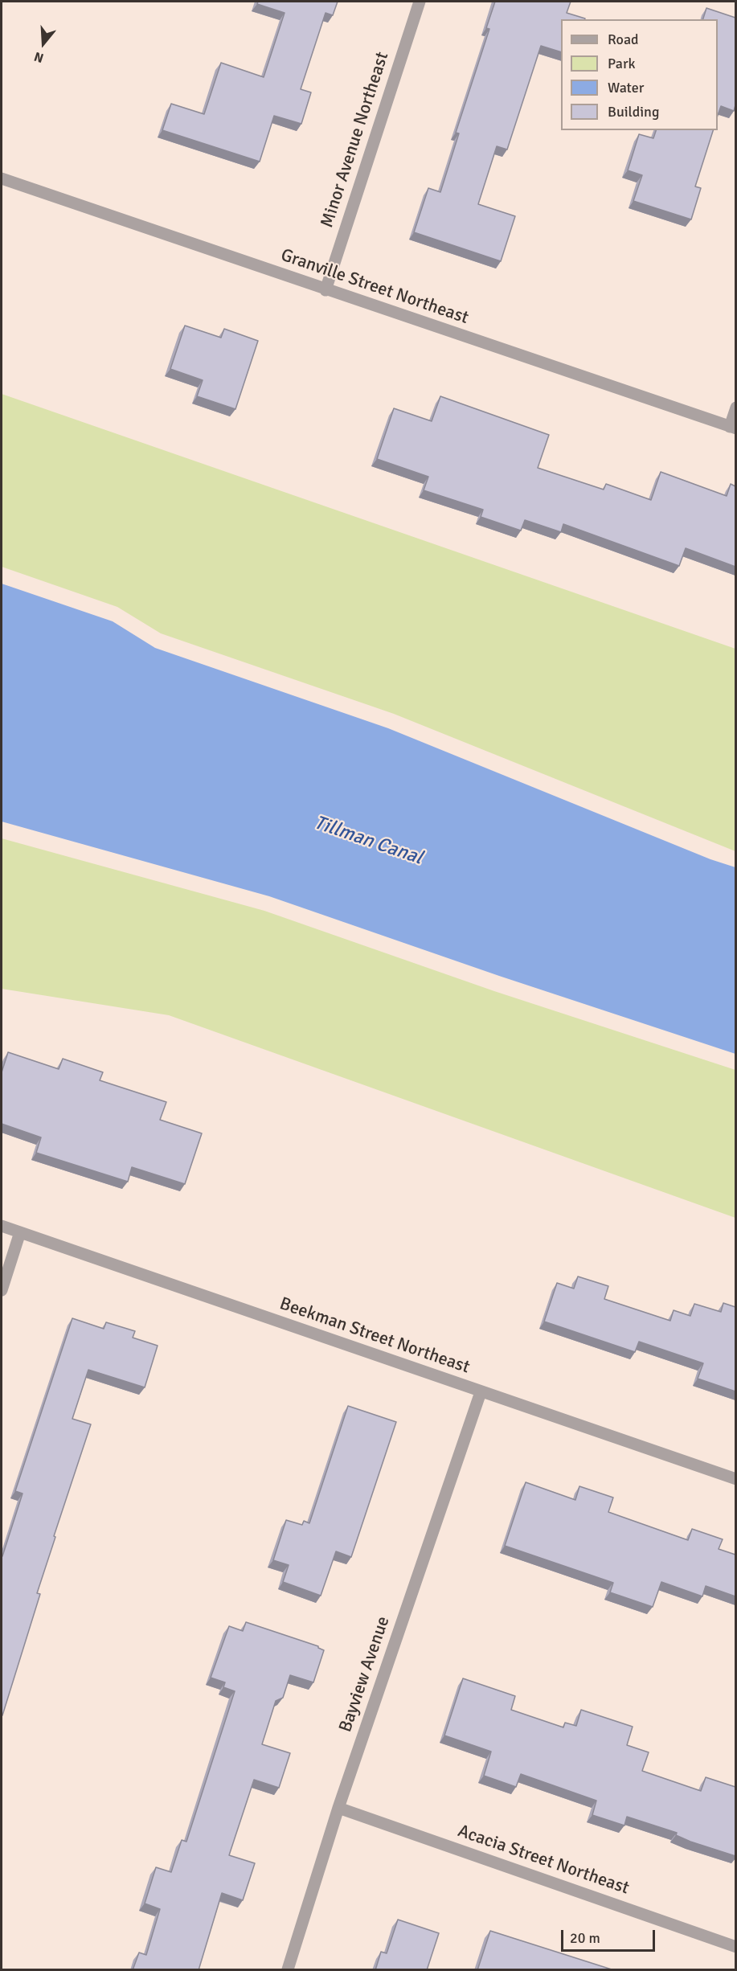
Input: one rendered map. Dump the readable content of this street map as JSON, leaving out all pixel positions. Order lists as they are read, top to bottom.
{
  "streets": {
    "street": [
      "Minor Avenue Northeast",
      "Granville Street Northeast",
      "Beekman Street Northeast",
      "Bayview Avenue",
      "Acacia Street Northeast"
    ]
  },
  "crossings": [
    ["Minor Avenue Northeast", "Granville Street Northeast"],
    ["Beekman Street Northeast", "Bayview Avenue"],
    ["Bayview Avenue", "Acacia Street Northeast"]
  ],
  "water": ["Tillman Canal"],
  "legend": [
    "Road",
    "Park",
    "Water",
    "Building"
  ],
  "scale_bar": "20 m",
  "north": "bottom"
}
